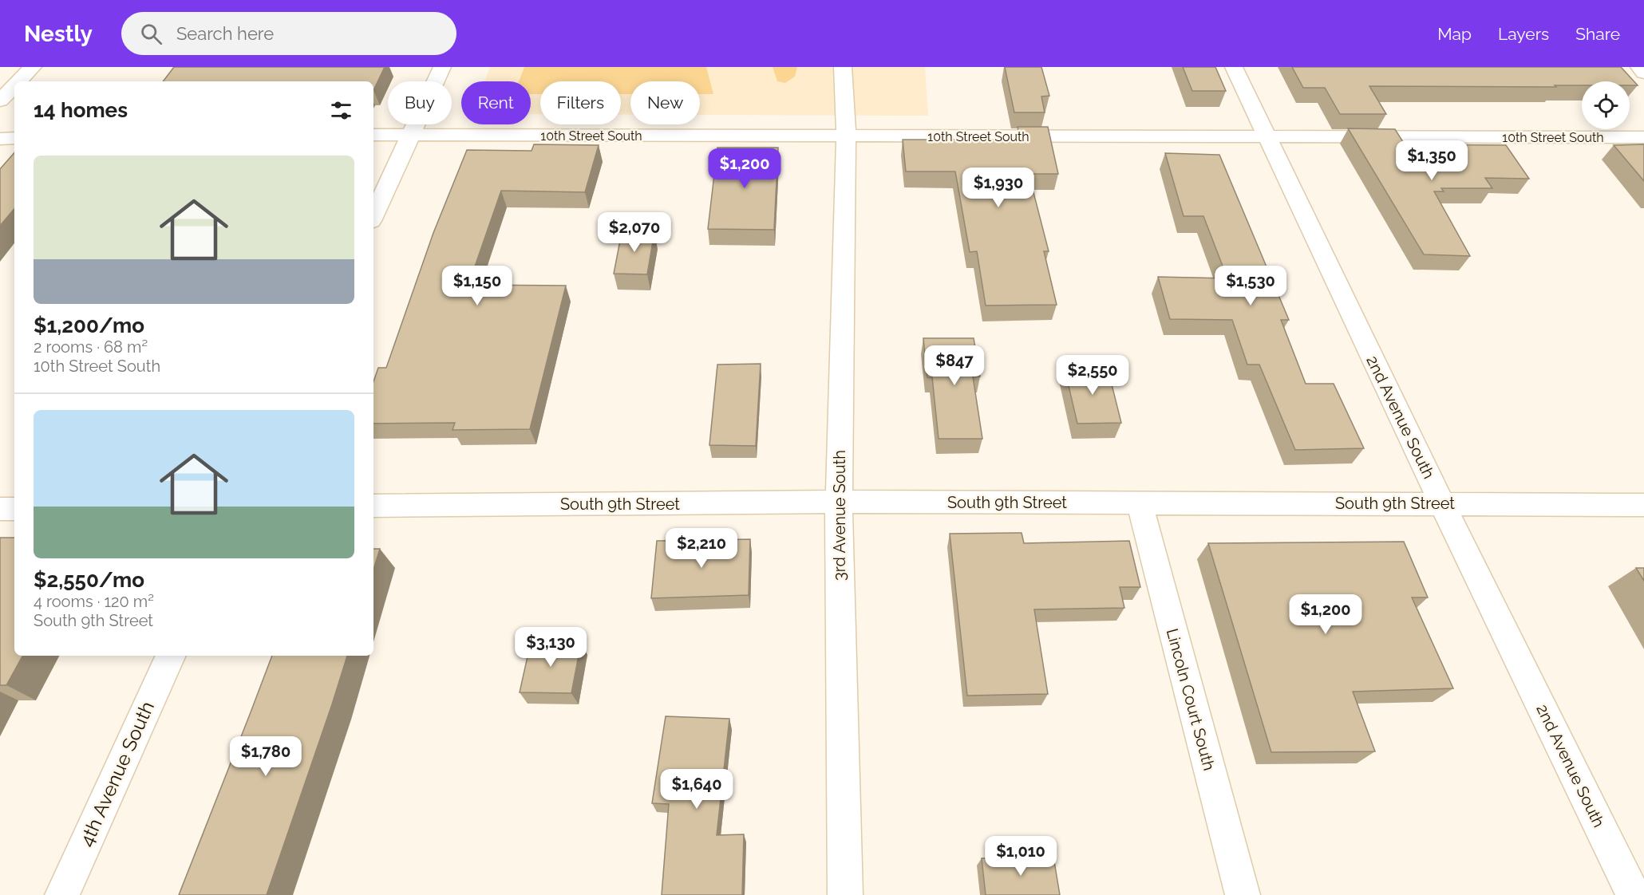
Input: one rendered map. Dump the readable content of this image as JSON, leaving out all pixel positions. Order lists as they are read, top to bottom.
{
  "streets": {
    "street": [
      "10th Street South",
      "2nd Avenue South",
      "South 9th Street",
      "3rd Avenue South",
      "Lincoln Court South",
      "4th Avenue South"
    ]
  },
  "crossings": [
    ["10th Street South", "2nd Avenue South"],
    ["10th Street South", "3rd Avenue South"],
    ["2nd Avenue South", "South 9th Street"],
    ["South 9th Street", "3rd Avenue South"],
    ["South 9th Street", "Lincoln Court South"]
  ],
  "page": {
    "header": "Nestly",
    "search": "Search here",
    "nav": ["Map", "Layers", "Share"],
    "chip": [
      "Buy",
      "Rent",
      "Filters",
      "New"
    ],
    "heading": "14 homes",
    "list": [
      {
        "name": "$1,200/mo",
        "note": "2 rooms · 68 m² · 10th Street South"
      },
      {
        "name": "$2,550/mo",
        "note": "4 rooms · 120 m² · South 9th Street"
      }
    ],
    "price": [
      "$1,350",
      "$1,200",
      "$1,930",
      "$2,070",
      "$1,150",
      "$1,530",
      "$847",
      "$2,550",
      "$2,210",
      "$1,200",
      "$3,130",
      "$1,780",
      "$1,640",
      "$1,010"
    ]
  }
}
